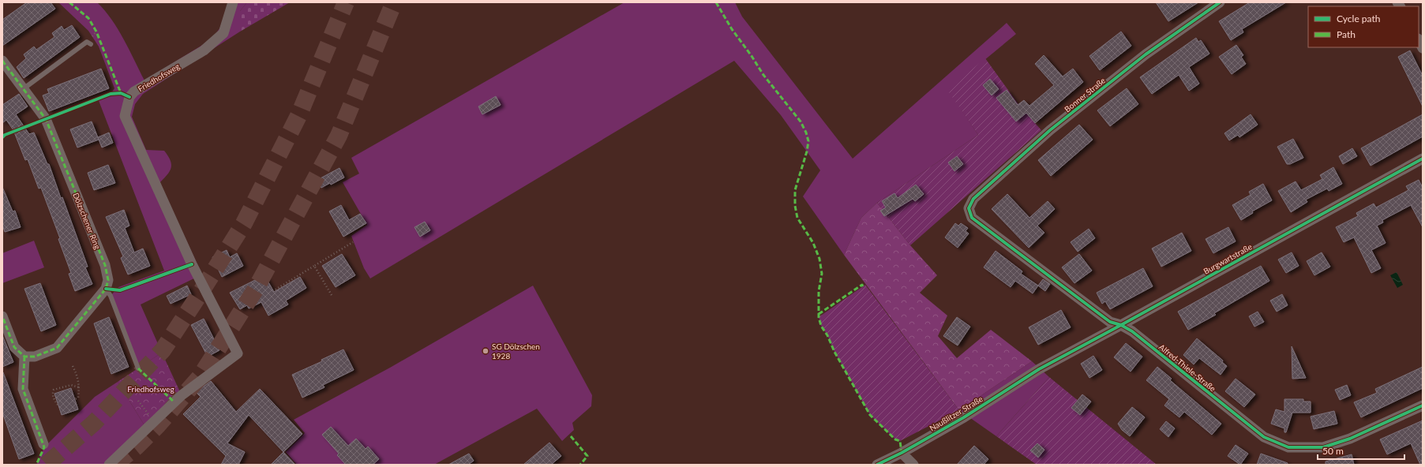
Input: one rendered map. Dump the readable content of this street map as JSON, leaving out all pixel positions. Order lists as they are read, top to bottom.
{
  "streets": {
    "street": [
      "Friedhofsweg",
      "Bonner Straße",
      "Dölzschener Ring",
      "Burgwartstraße",
      "Alfred-Thiele-Straße",
      "Naußlitzer Straße"
    ]
  },
  "crossings": [
    ["Bonner Straße", "Alfred-Thiele-Straße"],
    ["Burgwartstraße", "Alfred-Thiele-Straße"],
    ["Burgwartstraße", "Naußlitzer Straße"]
  ],
  "parks": ["Friedhofsweg"],
  "places": ["SG Dölzschen 1928"],
  "legend": ["Cycle path", "Path"],
  "scale_bar": "50 m"
}
